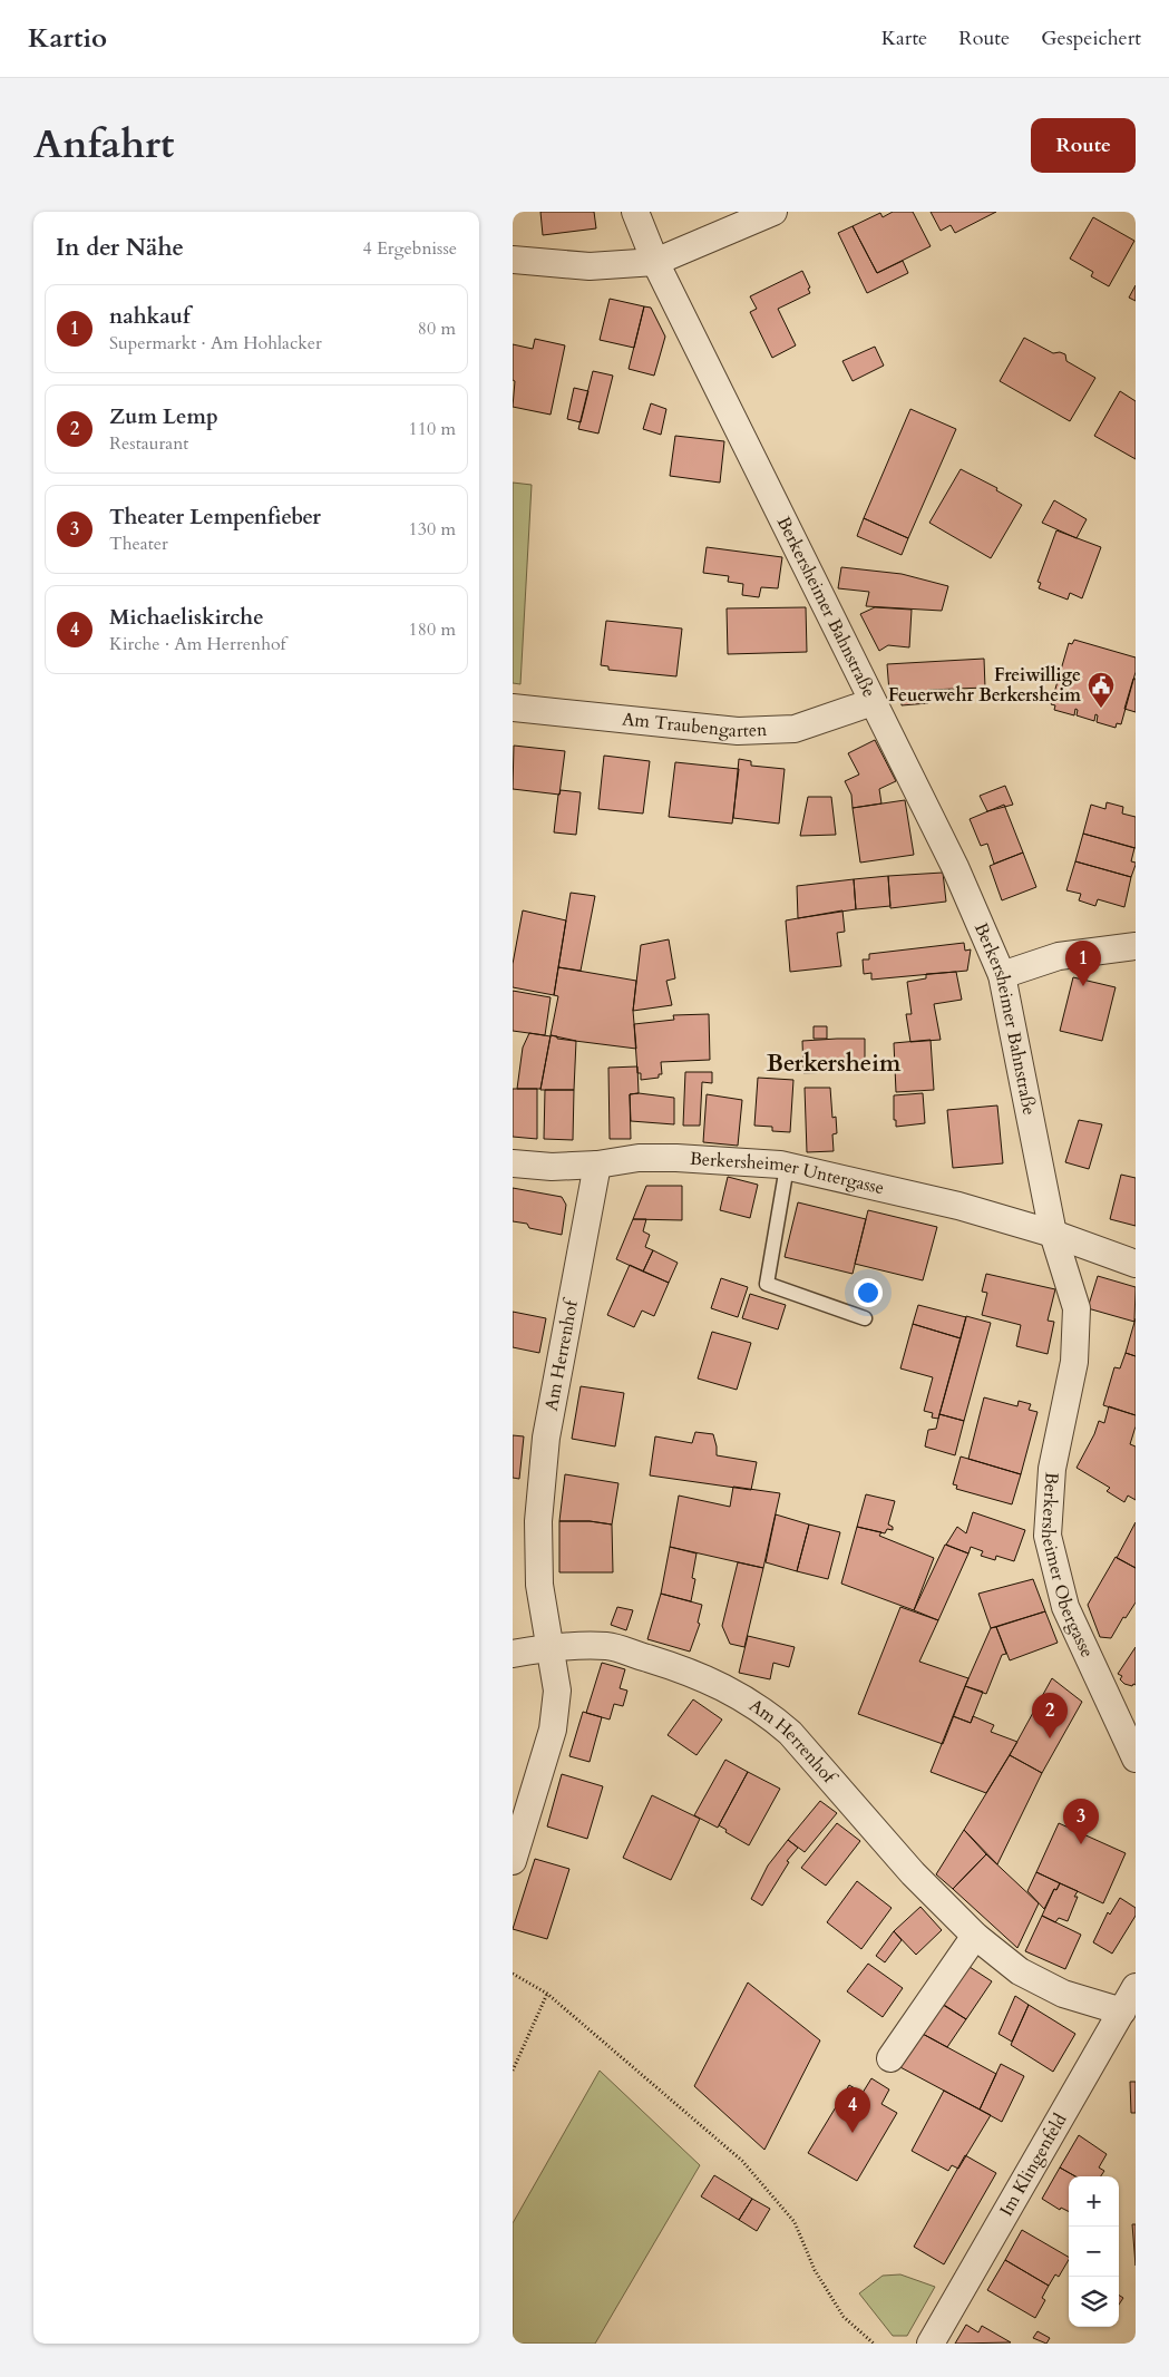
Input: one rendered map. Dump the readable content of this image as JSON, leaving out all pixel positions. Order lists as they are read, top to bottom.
{
  "streets": {
    "street": [
      "Berkersheimer Bahnstraße",
      "Am Traubengarten",
      "Berkersheimer Untergasse",
      "Am Herrenhof",
      "Berkersheimer Obergasse",
      "Im Klingenfeld"
    ]
  },
  "crossings": [
    ["Berkersheimer Bahnstraße", "Am Traubengarten"],
    ["Berkersheimer Bahnstraße", "Berkersheimer Untergasse"],
    ["Berkersheimer Bahnstraße", "Berkersheimer Obergasse"],
    ["Berkersheimer Untergasse", "Am Herrenhof"],
    ["Berkersheimer Untergasse", "Berkersheimer Obergasse"],
    ["Am Herrenhof", "Im Klingenfeld"]
  ],
  "districts": ["Berkersheim"],
  "places": {
    "public building": ["Freiwillige Feuerwehr Berkersheim"]
  },
  "page": {
    "header": "Kartio",
    "nav": ["Karte", "Route", "Gespeichert"],
    "title": "Anfahrt",
    "buttons": "Route",
    "heading": ["In der Nähe", "4 Ergebnisse"],
    "list": [
      {
        "mark": "1",
        "name": "nahkauf",
        "note": "Supermarkt · Am Hohlacker",
        "value": "80 m"
      },
      {
        "mark": "2",
        "name": "Zum Lemp",
        "note": "Restaurant",
        "value": "110 m"
      },
      {
        "mark": "3",
        "name": "Theater Lempenfieber",
        "note": "Theater",
        "value": "130 m"
      },
      {
        "mark": "4",
        "name": "Michaeliskirche",
        "note": "Kirche · Am Herrenhof",
        "value": "180 m"
      }
    ],
    "pins": [
      "1",
      "2",
      "3",
      "4"
    ],
    "map_buttons": ["+", "−"]
  }
}
